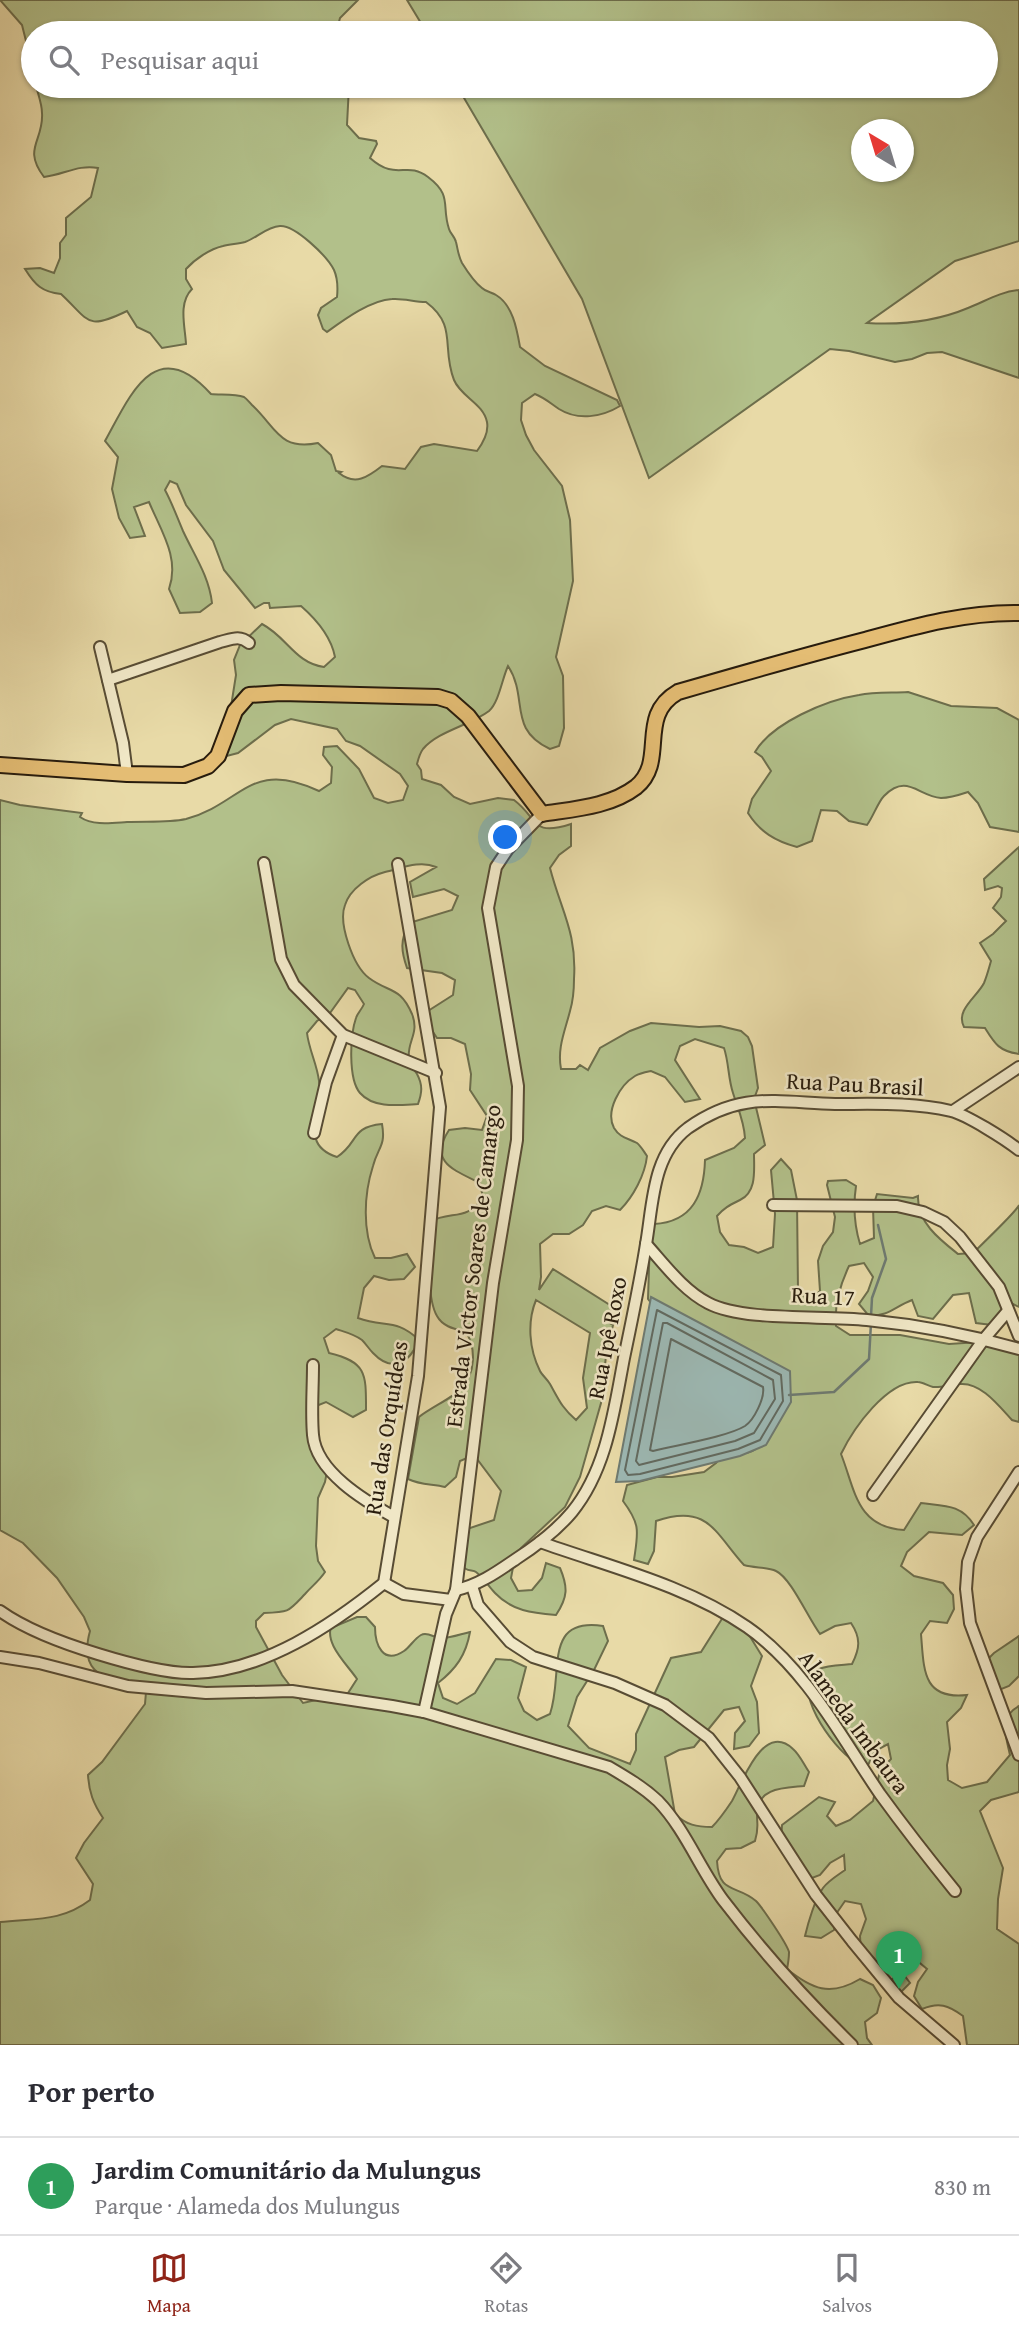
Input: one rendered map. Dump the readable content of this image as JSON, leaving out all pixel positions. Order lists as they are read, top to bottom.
{
  "streets": {
    "street": [
      "Rua Pau Brasil",
      "Estrada Victor Soares de Camargo",
      "Rua 17",
      "Rua Ipê Roxo",
      "Rua das Orquídeas",
      "Alameda Imbaura"
    ]
  },
  "crossings": [
    ["Rua Pau Brasil", "Rua Ipê Roxo"],
    ["Rua 17", "Rua Ipê Roxo"],
    ["Rua Ipê Roxo", "Alameda Imbaura"]
  ],
  "north": "top left",
  "page": {
    "search": "Pesquisar aqui",
    "pins": "1",
    "heading": "Por perto",
    "list": [
      {
        "mark": "1",
        "name": "Jardim Comunitário da Mulungus",
        "note": "Parque · Alameda dos Mulungus",
        "value": "830 m"
      }
    ],
    "nav": ["Mapa", "Rotas", "Salvos"]
  }
}
